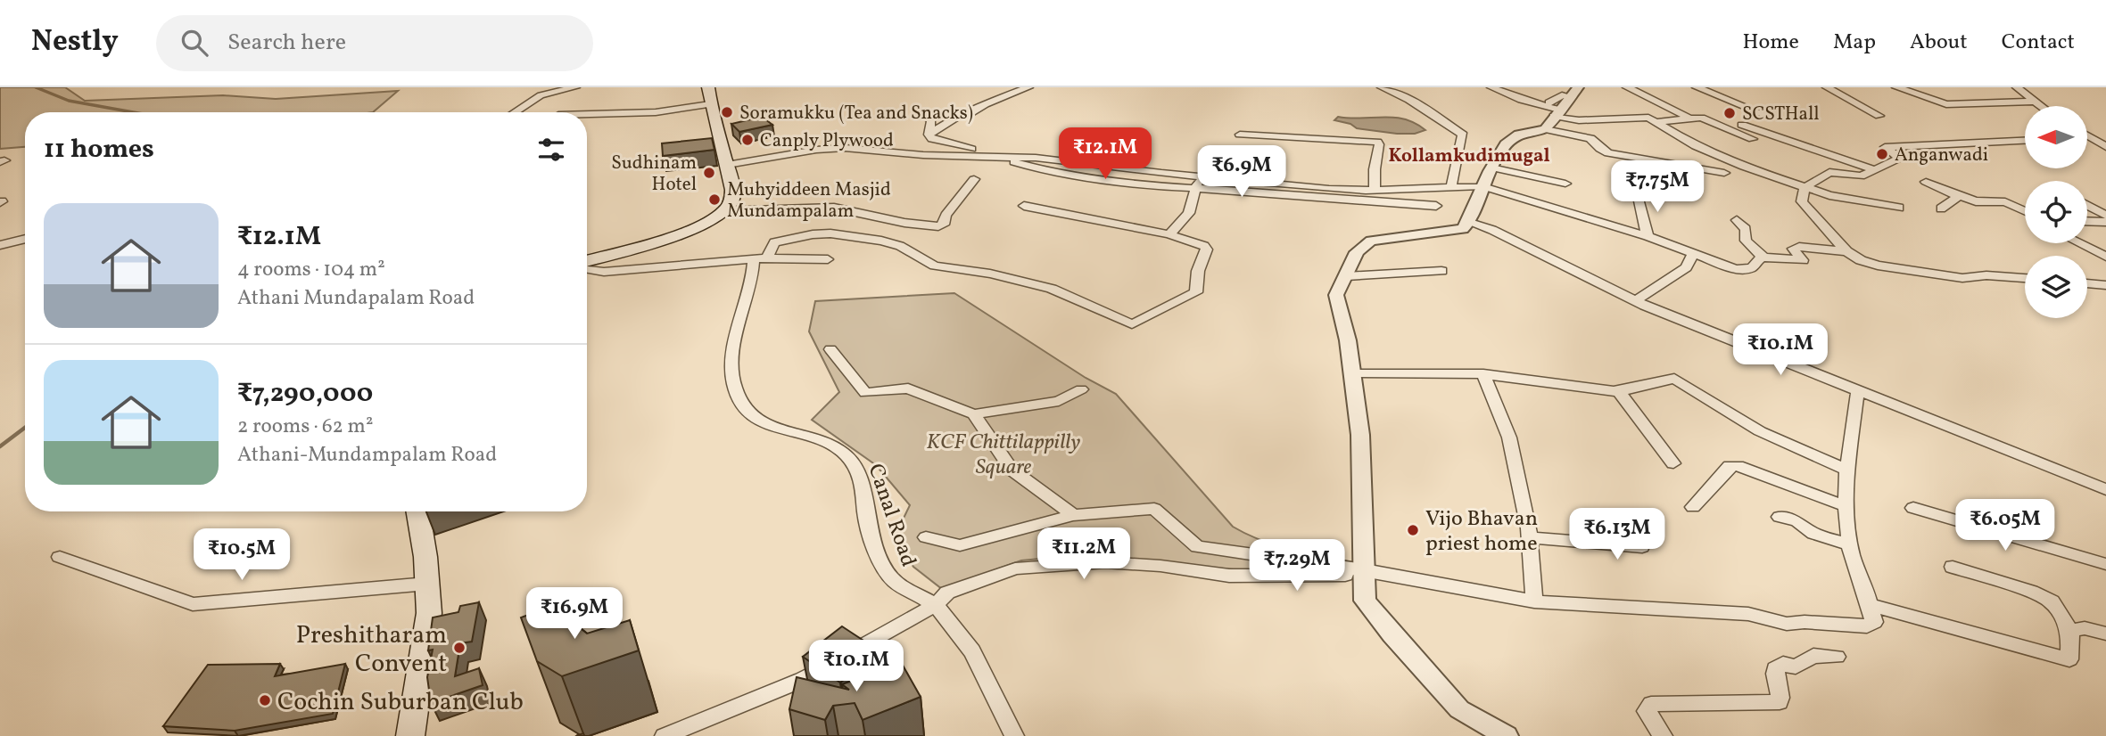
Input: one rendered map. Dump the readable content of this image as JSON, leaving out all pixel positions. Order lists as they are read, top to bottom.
{
  "streets": {
    "street": ["Canal Road"]
  },
  "districts": ["Kollamkudimugal"],
  "parks": ["KCF Chittilappilly Square"],
  "places": [
    "Soramukku (Tea and Snacks)",
    "SCSTHall",
    "Canply Plywood",
    "Anganwadi",
    "Sudhinam Hotel",
    "Muhyiddeen Masjid Mundampalam",
    "Vijo Bhavan priest home",
    "Preshitharam Convent",
    "Cochin Suburban Club"
  ],
  "north": "left",
  "page": {
    "header": "Nestly",
    "search": "Search here",
    "nav": [
      "Home",
      "Map",
      "About",
      "Contact"
    ],
    "heading": "11 homes",
    "price": [
      "₹12.1M",
      "₹6.9M",
      "₹7.75M",
      "₹10.1M",
      "₹6.05M",
      "₹6.13M",
      "₹11.2M",
      "₹10.5M",
      "₹7.29M",
      "₹16.9M",
      "₹10.1M"
    ],
    "list": [
      {
        "name": "₹12.1M",
        "note": "4 rooms · 104 m² · Athani Mundapalam Road"
      },
      {
        "name": "₹7,290,000",
        "note": "2 rooms · 62 m² · Athani-Mundampalam Road"
      }
    ]
  }
}
